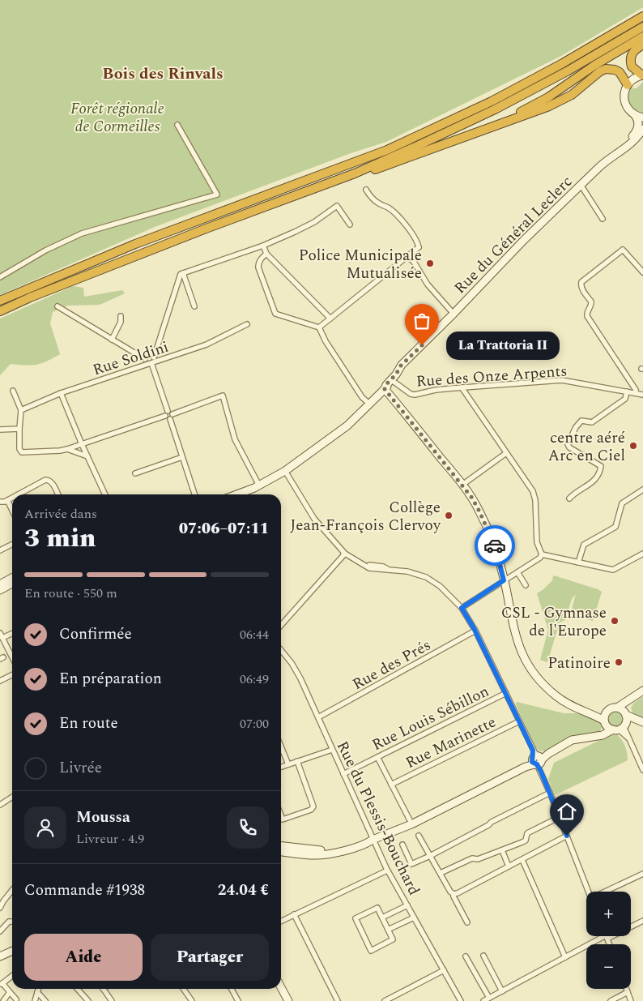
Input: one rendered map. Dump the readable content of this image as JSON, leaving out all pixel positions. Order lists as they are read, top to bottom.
{
  "streets": {
    "main road": ["Rue du Général Leclerc"],
    "street": [
      "Rue Soldini",
      "Rue des Onze Arpents",
      "Rue des Prés",
      "Rue Louis Sébillon",
      "Rue Marinette",
      "Rue du Plessis-Bouchard"
    ]
  },
  "crossings": [
    ["Rue du Général Leclerc", "Rue des Onze Arpents"],
    ["Rue des Prés", "Rue du Plessis-Bouchard"],
    ["Rue Louis Sébillon", "Rue du Plessis-Bouchard"]
  ],
  "districts": ["Bois des Rinvals"],
  "parks": ["Forêt régionale de Cormeilles"],
  "places": [
    "Police Municipale Mutualisée",
    "La Trattoria II",
    "centre aéré Arc en Ciel",
    "Collège Jean-François Clervoy",
    "CSL - Gymnase de l'Europe",
    "Patinoire"
  ],
  "page": {
    "bubble": "La Trattoria II",
    "heading": ["3 min", "Arrivée dans", "07:06–07:11"],
    "panel": [
      "Moussa",
      "Livreur · 4.9",
      "Commande #1938",
      "24.04 €"
    ],
    "bar": "En route · 550 m",
    "list": [
      ["Confirmée", "06:44"],
      ["En préparation", "06:49"],
      ["En route", "07:00"],
      "Livrée"
    ],
    "map_buttons": ["+", "−"],
    "buttons": ["Aide", "Partager"]
  }
}
